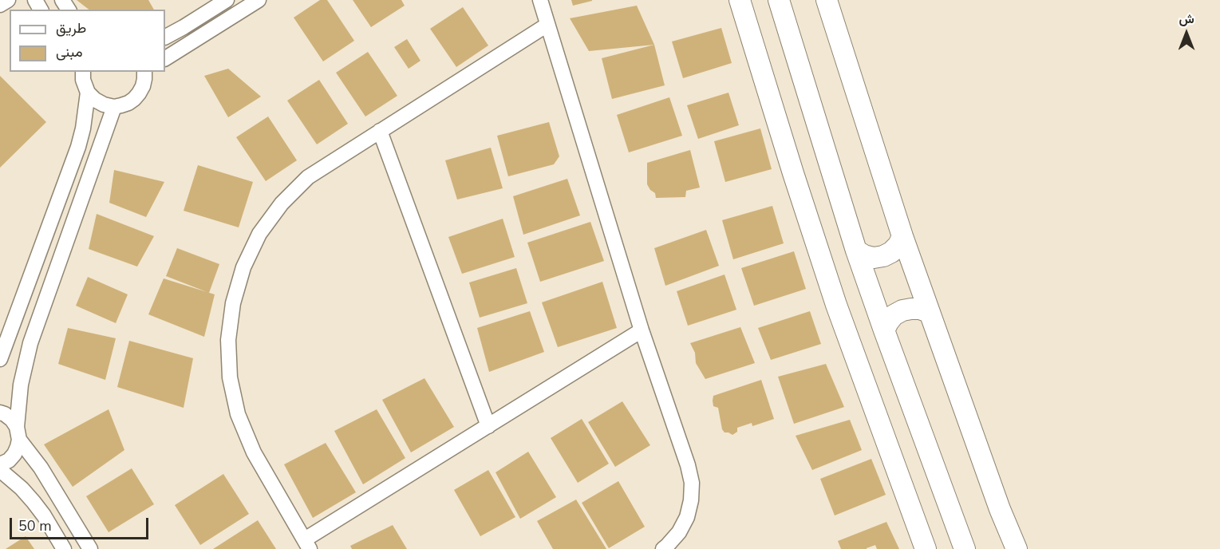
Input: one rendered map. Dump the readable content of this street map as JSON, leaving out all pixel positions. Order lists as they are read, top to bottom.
{
  "legend": ["طريق", "مبنى"],
  "scale_bar": "50 m",
  "north": "top"
}
